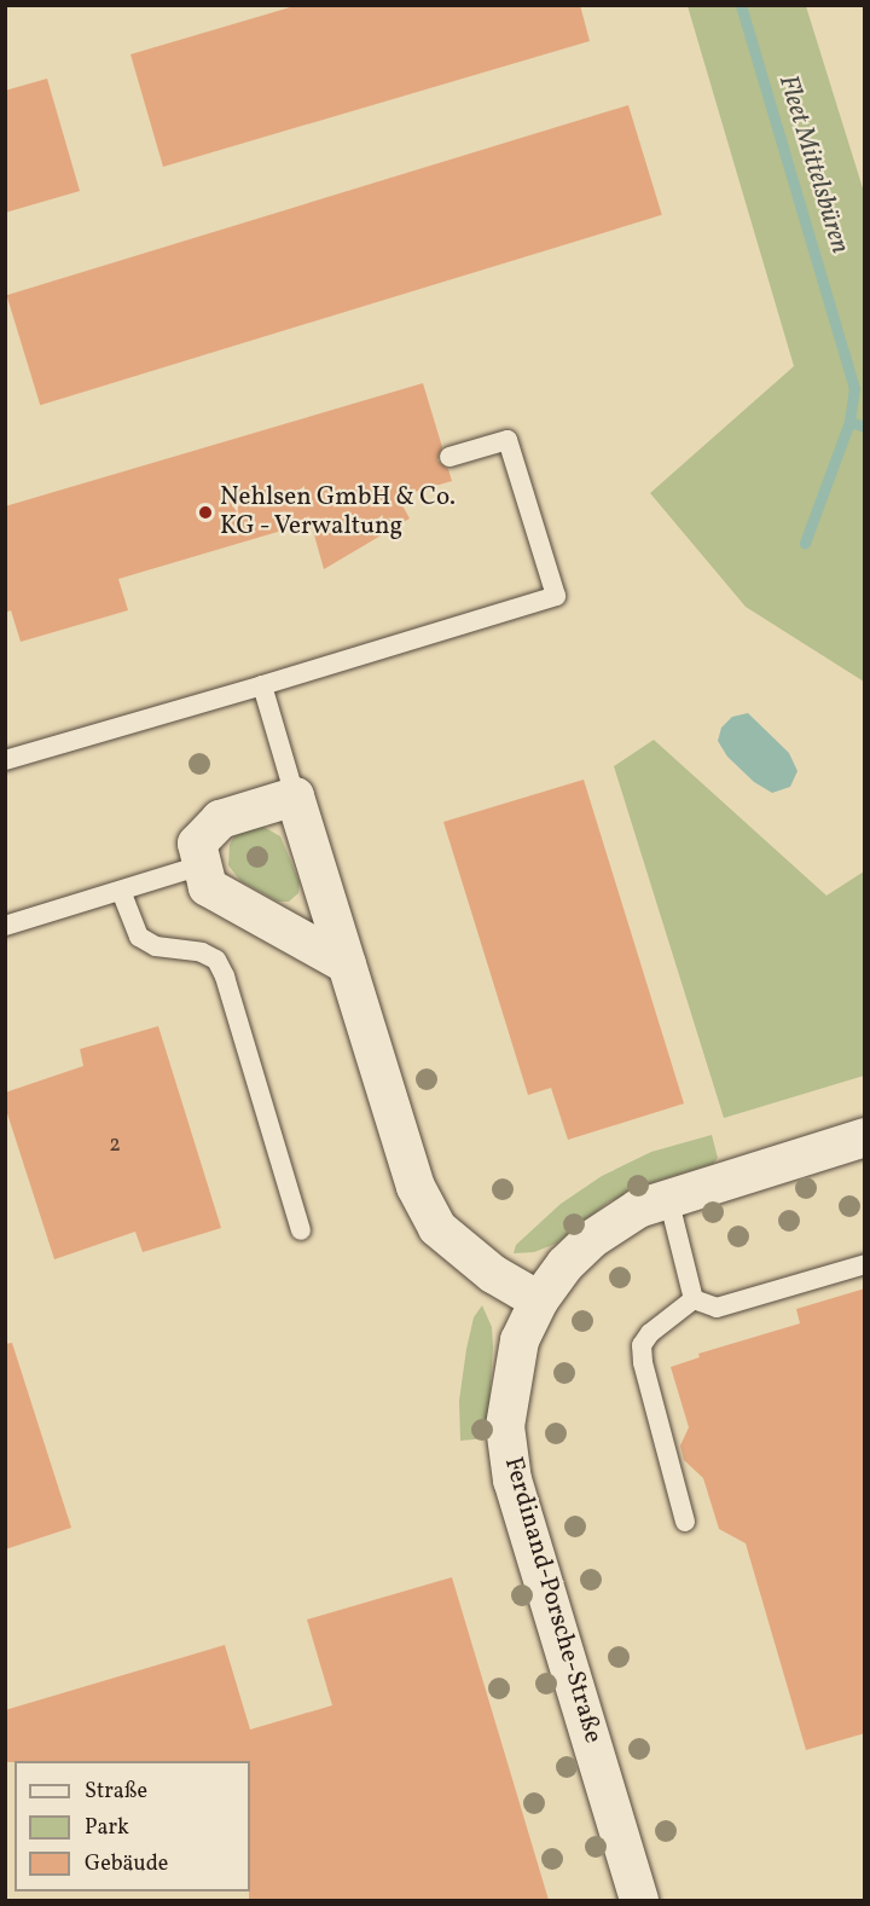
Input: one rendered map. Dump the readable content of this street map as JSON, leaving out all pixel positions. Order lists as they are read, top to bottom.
{
  "streets": {
    "street": ["Ferdinand-Porsche-Straße"]
  },
  "water": ["Fleet Mittelsbüren"],
  "places": ["Nehlsen GmbH & Co. KG - Verwaltung"],
  "house_numbers": ["2"],
  "legend": ["Straße", "Park", "Gebäude"]
}
